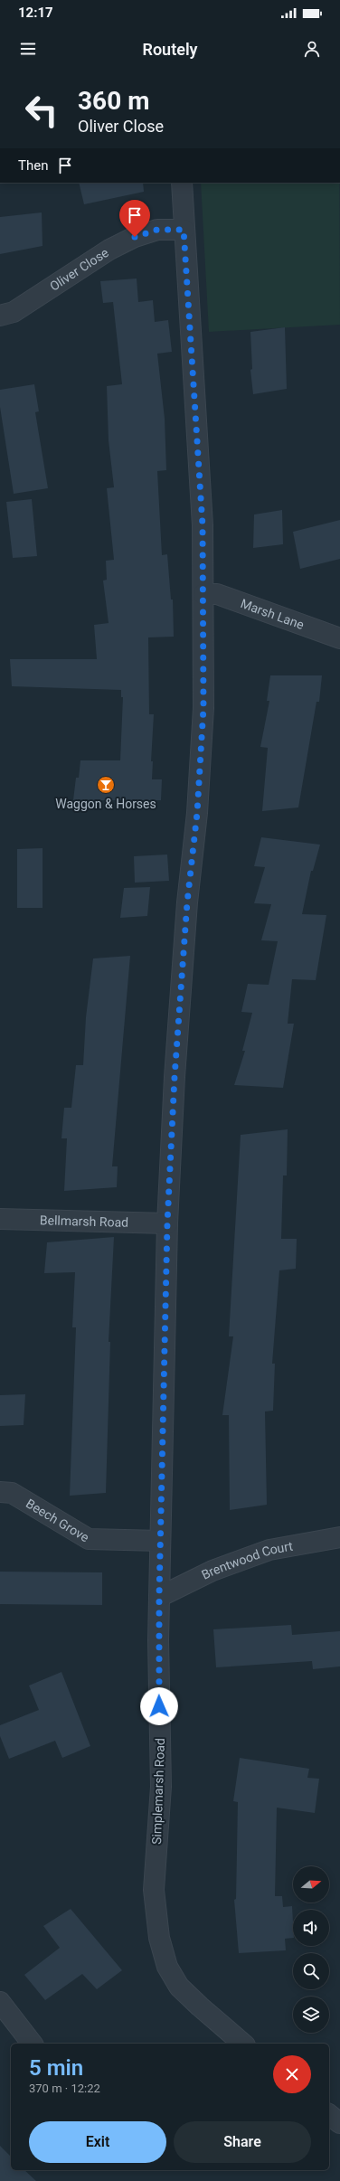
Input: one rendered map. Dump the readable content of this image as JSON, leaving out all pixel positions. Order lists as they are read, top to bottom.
{
  "streets": {
    "street": [
      "Oliver Close",
      "Marsh Lane",
      "Bellmarsh Road",
      "Beech Grove",
      "Brentwood Court",
      "Simplemarsh Road"
    ]
  },
  "crossings": [
    ["Oliver Close", "Simplemarsh Road"],
    ["Marsh Lane", "Simplemarsh Road"],
    ["Bellmarsh Road", "Simplemarsh Road"],
    ["Beech Grove", "Simplemarsh Road"],
    ["Brentwood Court", "Simplemarsh Road"]
  ],
  "places": {
    "bar": ["Waggon & Horses"]
  },
  "north": "right",
  "page": {
    "status": "12:17",
    "header": "Routely",
    "turn": ["360 m", "Oliver Close"],
    "then": "Then",
    "heading": ["5 min", "370 m · 12:22"],
    "buttons": ["Exit", "Share"]
  }
}
